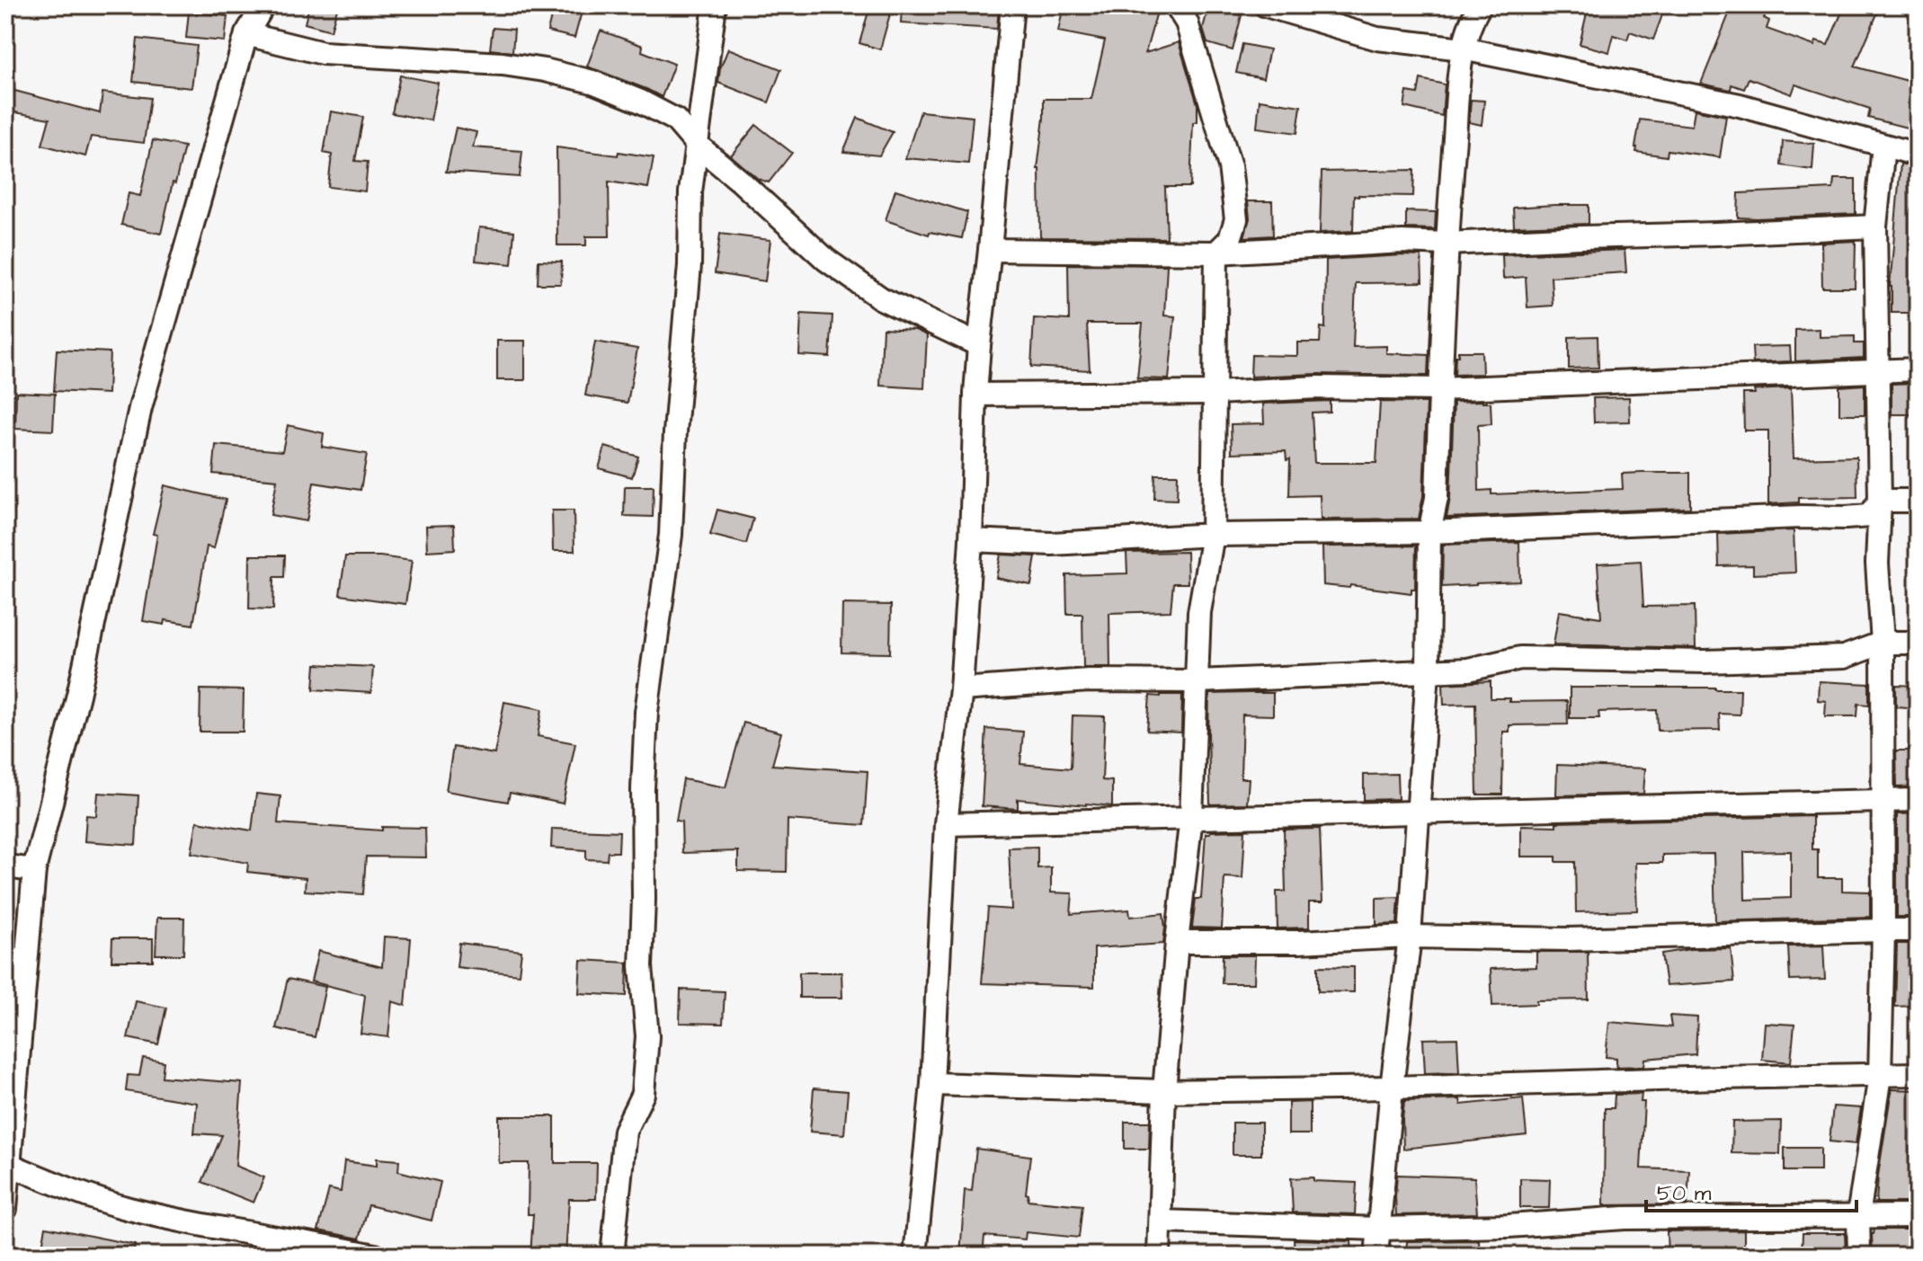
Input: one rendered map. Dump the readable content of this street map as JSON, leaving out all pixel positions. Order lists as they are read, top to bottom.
{
  "scale_bar": "50 m"
}
